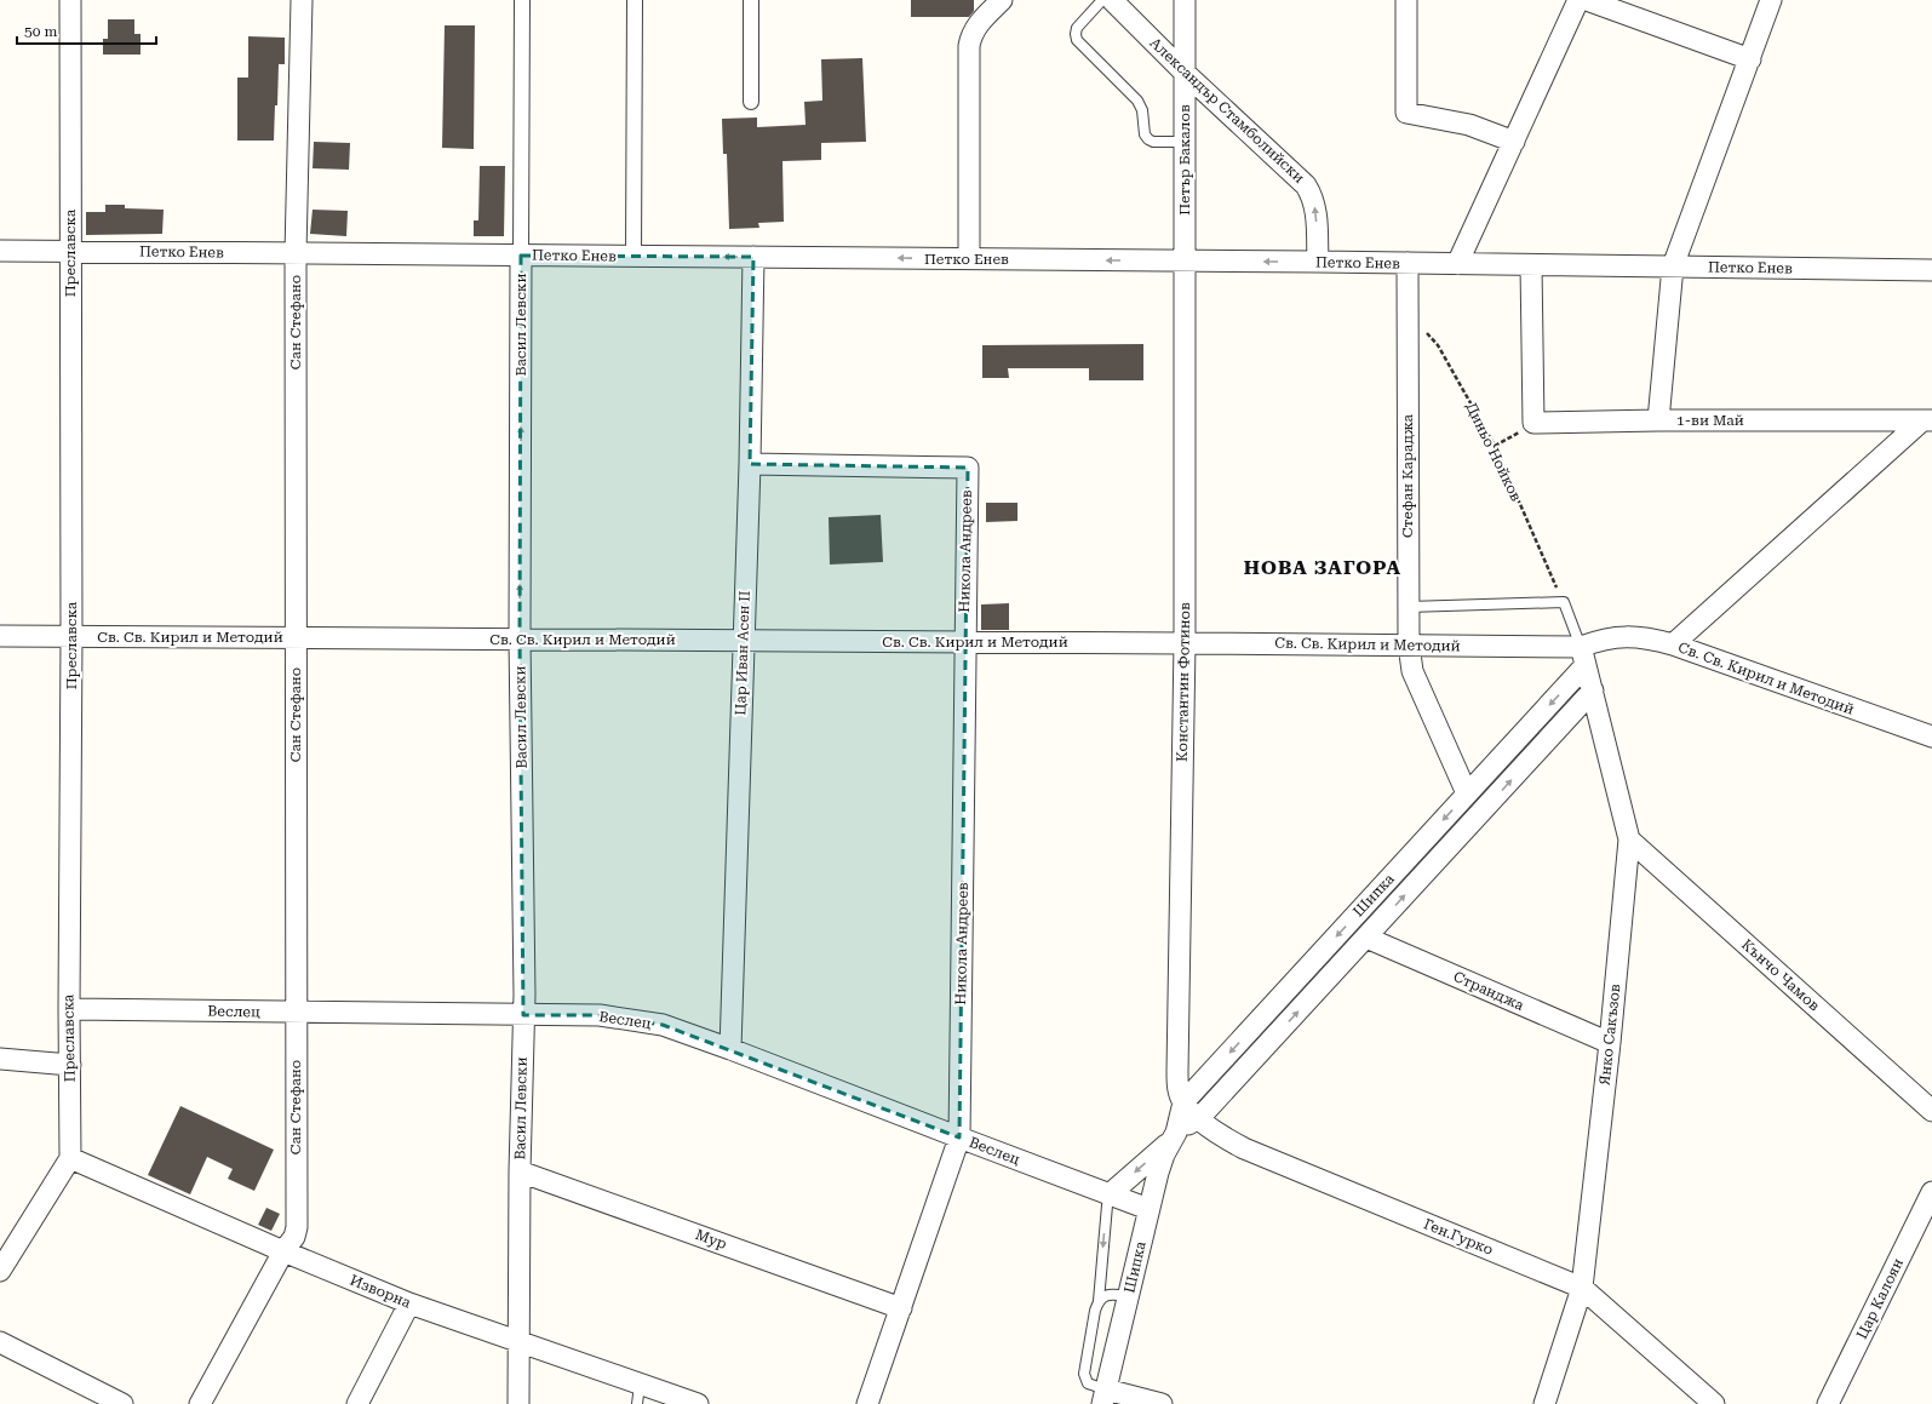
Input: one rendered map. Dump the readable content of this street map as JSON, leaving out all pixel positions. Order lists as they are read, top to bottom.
{
  "streets": {
    "street": [
      "Александър Стамболийски",
      "Петър Бакалов",
      "Петко Енев",
      "Преславска",
      "Сан Стефано",
      "Васил Левски",
      "1-ви Май",
      "Стефан Караджа",
      "Никола Андреев",
      "Св. Св. Кирил и Методий",
      "Цар Иван Асен II",
      "Константин Фотинов",
      "Шипка",
      "Кънчо Чамов",
      "Странджа",
      "Веслец",
      "Янко Сакъзов",
      "Ген.Гурко",
      "Мур",
      "Изворна",
      "Цар Калоян"
    ],
    "path": ["Диньо Нойков"]
  },
  "crossings": [
    ["Александър Стамболийски", "Петър Бакалов"],
    ["Александър Стамболийски", "Петко Енев"],
    ["Петър Бакалов", "Петко Енев"],
    ["Петър Бакалов", "Константин Фотинов"],
    ["Петко Енев", "Преславска"],
    ["Петко Енев", "Сан Стефано"],
    ["Петко Енев", "Васил Левски"],
    ["Петко Енев", "Стефан Караджа"],
    ["Петко Енев", "Цар Иван Асен II"],
    ["Петко Енев", "Константин Фотинов"],
    ["Преславска", "Св. Св. Кирил и Методий"],
    ["Преславска", "Веслец"],
    ["Преславска", "Изворна"],
    ["Сан Стефано", "Св. Св. Кирил и Методий"],
    ["Сан Стефано", "Веслец"],
    ["Сан Стефано", "Изворна"],
    ["Васил Левски", "Св. Св. Кирил и Методий"],
    ["Васил Левски", "Веслец"],
    ["Васил Левски", "Мур"],
    ["Васил Левски", "Изворна"],
    ["Диньо Нойков", "Стефан Караджа"],
    ["Стефан Караджа", "Св. Св. Кирил и Методий"],
    ["Стефан Караджа", "Шипка"],
    ["Никола Андреев", "Св. Св. Кирил и Методий"],
    ["Никола Андреев", "Цар Иван Асен II"],
    ["Никола Андреев", "Веслец"],
    ["Никола Андреев", "Мур"],
    ["Св. Св. Кирил и Методий", "Цар Иван Асен II"],
    ["Св. Св. Кирил и Методий", "Константин Фотинов"],
    ["Св. Св. Кирил и Методий", "Шипка"],
    ["Св. Св. Кирил и Методий", "Янко Сакъзов"],
    ["Цар Иван Асен II", "Веслец"],
    ["Константин Фотинов", "Шипка"],
    ["Константин Фотинов", "Ген.Гурко"],
    ["Шипка", "Странджа"],
    ["Шипка", "Веслец"],
    ["Шипка", "Янко Сакъзов"],
    ["Шипка", "Ген.Гурко"],
    ["Кънчо Чамов", "Янко Сакъзов"],
    ["Странджа", "Янко Сакъзов"],
    ["Янко Сакъзов", "Ген.Гурко"]
  ],
  "one_way": ["Александър Стамболийски", "Петко Енев"],
  "districts": ["НОВА ЗАГОРА"],
  "scale_bar": "50 m"
}
